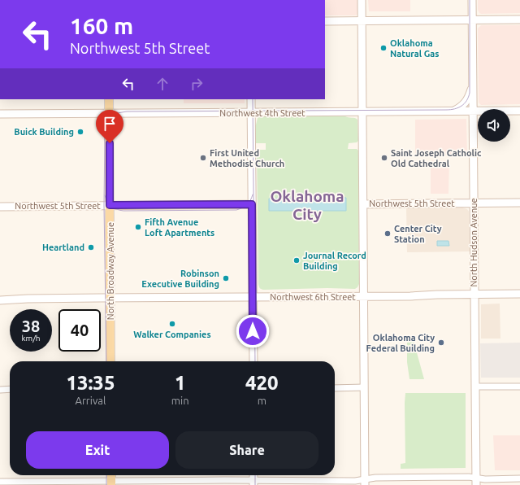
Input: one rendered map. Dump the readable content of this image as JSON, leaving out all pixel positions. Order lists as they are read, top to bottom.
{
  "streets": {
    "main road": ["North Broadway Avenue"],
    "street": [
      "Northwest 4th Street",
      "Northwest 5th Street",
      "North Hudson Avenue",
      "Northwest 6th Street"
    ]
  },
  "crossings": [
    ["Northwest 4th Street", "North Hudson Avenue"],
    ["Northwest 4th Street", "North Broadway Avenue"],
    ["Northwest 5th Street", "North Hudson Avenue"],
    ["Northwest 5th Street", "North Broadway Avenue"],
    ["North Hudson Avenue", "Northwest 6th Street"],
    ["North Broadway Avenue", "Northwest 6th Street"]
  ],
  "districts": ["Oklahoma City"],
  "places": [
    "Oklahoma Natural Gas",
    "Buick Building",
    "First United Methodist Church",
    "Saint Joseph Catholic Old Cathedral",
    "Fifth Avenue Loft Apartments",
    "Center City Station",
    "Heartland",
    "Journal Record Building",
    "Robinson Executive Building",
    "Walker Companies",
    "Oklahoma City Federal Building"
  ],
  "page": {
    "turn": ["160 m", "Northwest 5th Street"],
    "speed": "38 km/h",
    "limit": "40",
    "eta": [
      "13:35",
      "Arrival",
      "1",
      "min",
      "420",
      "m"
    ],
    "buttons": ["Exit", "Share"]
  }
}
